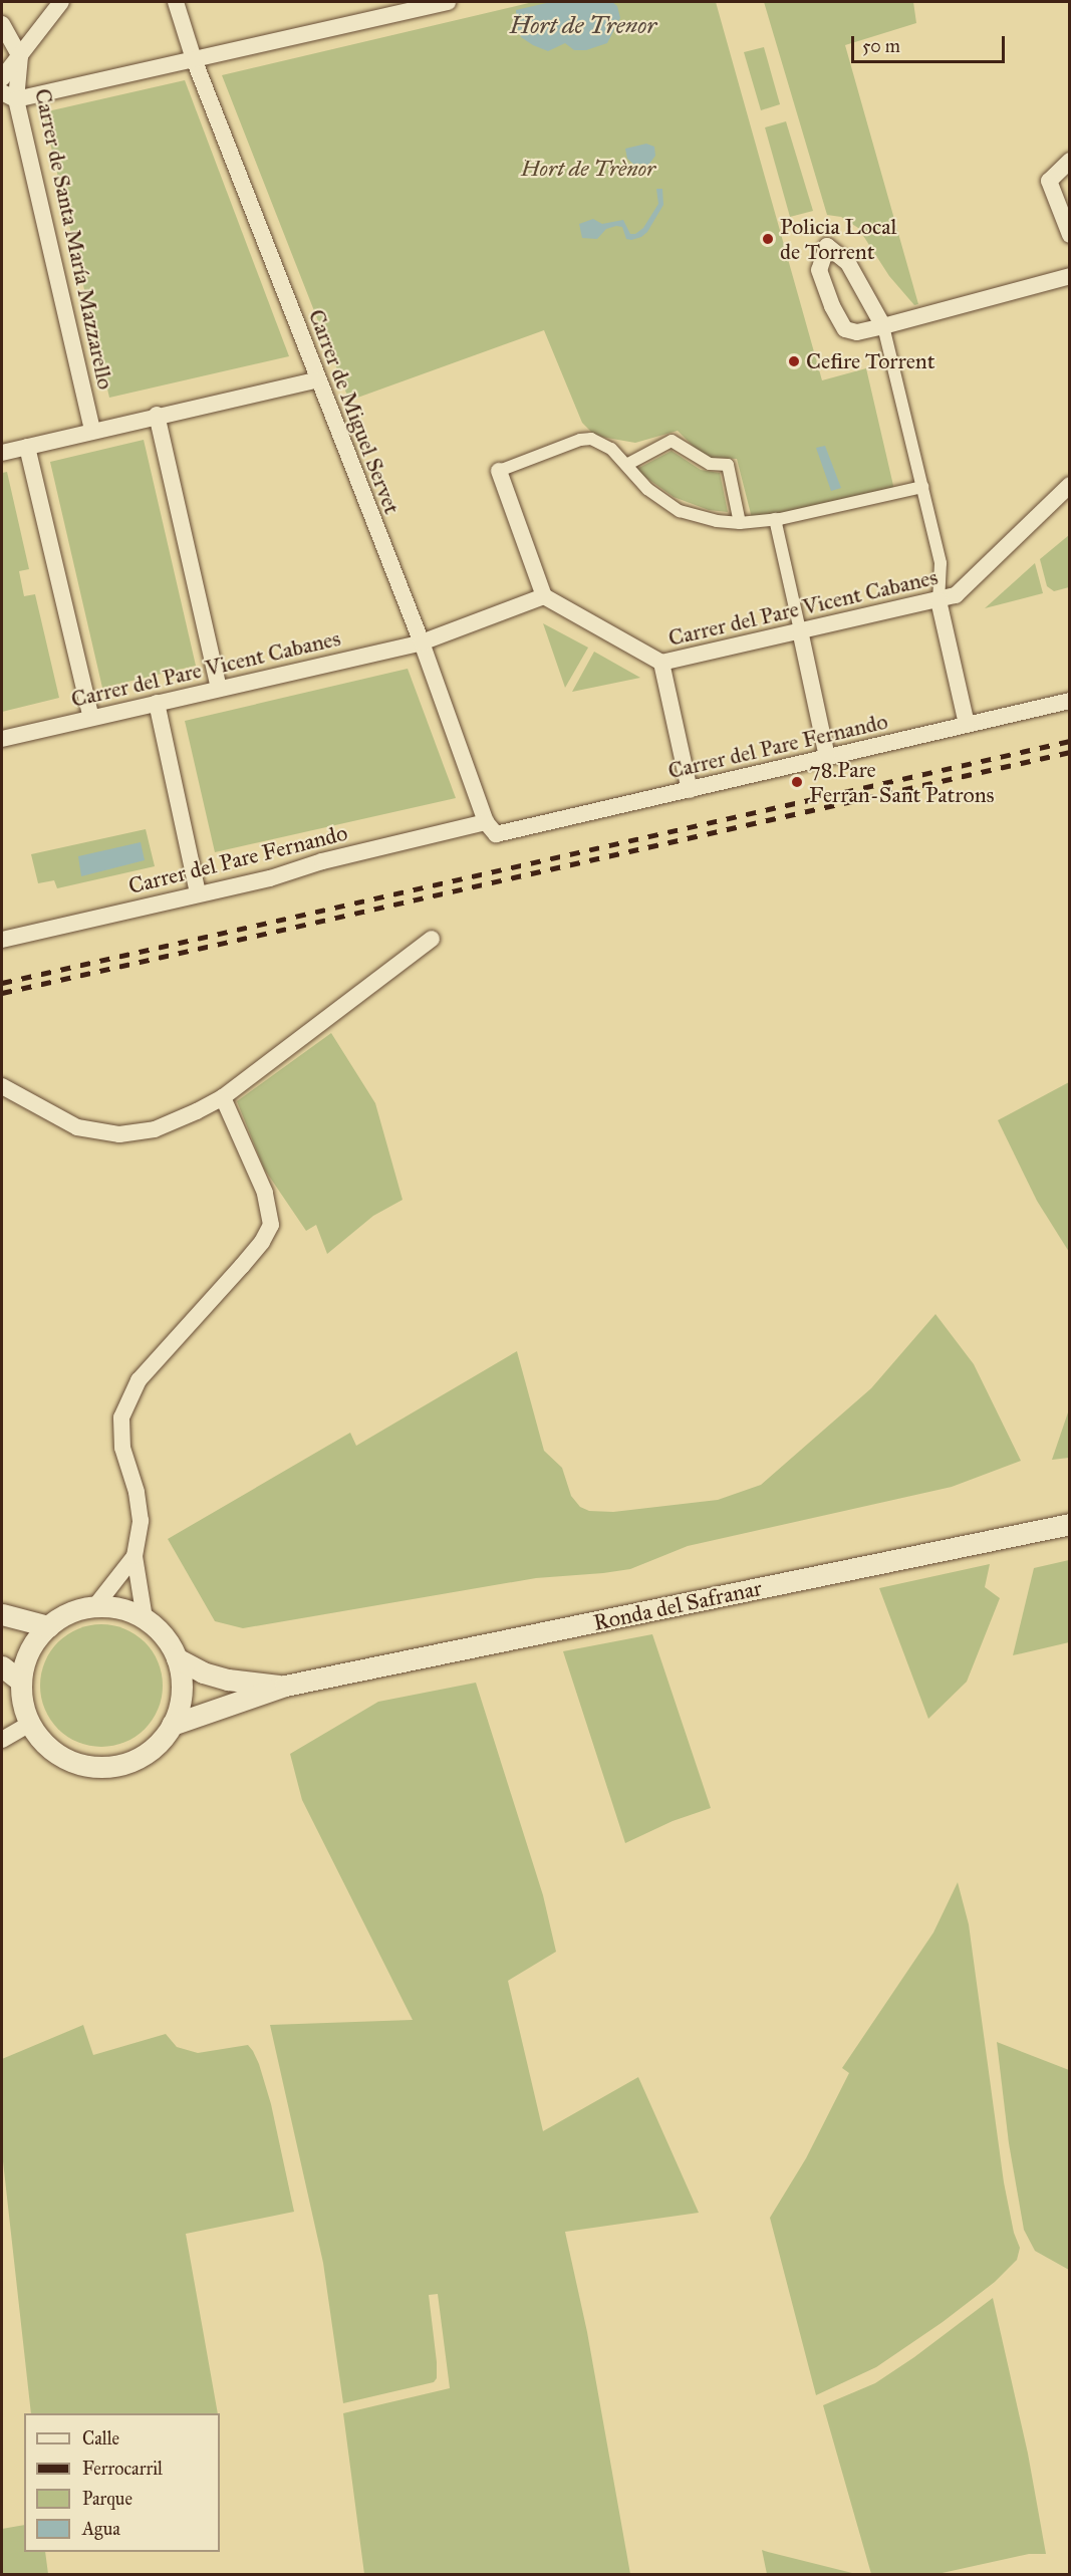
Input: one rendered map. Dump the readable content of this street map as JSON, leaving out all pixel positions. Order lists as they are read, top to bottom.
{
  "streets": {
    "street": [
      "Carrer de Santa María Mazzarello",
      "Carrer de Miguel Servet",
      "Carrer del Pare Vicent Cabanes",
      "Carrer del Pare Fernando",
      "Ronda del Safranar"
    ]
  },
  "crossings": [
    ["Carrer de Miguel Servet", "Carrer del Pare Vicent Cabanes"],
    ["Carrer de Miguel Servet", "Carrer del Pare Fernando"]
  ],
  "water": ["Hort de Trenor"],
  "parks": ["Hort de Trènor"],
  "places": ["Policia Local de Torrent", "Cefire Torrent", "78.Pare Ferran-Sant Patrons"],
  "legend": [
    "Calle",
    "Ferrocarril",
    "Parque",
    "Agua"
  ],
  "scale_bar": "50 m"
}
